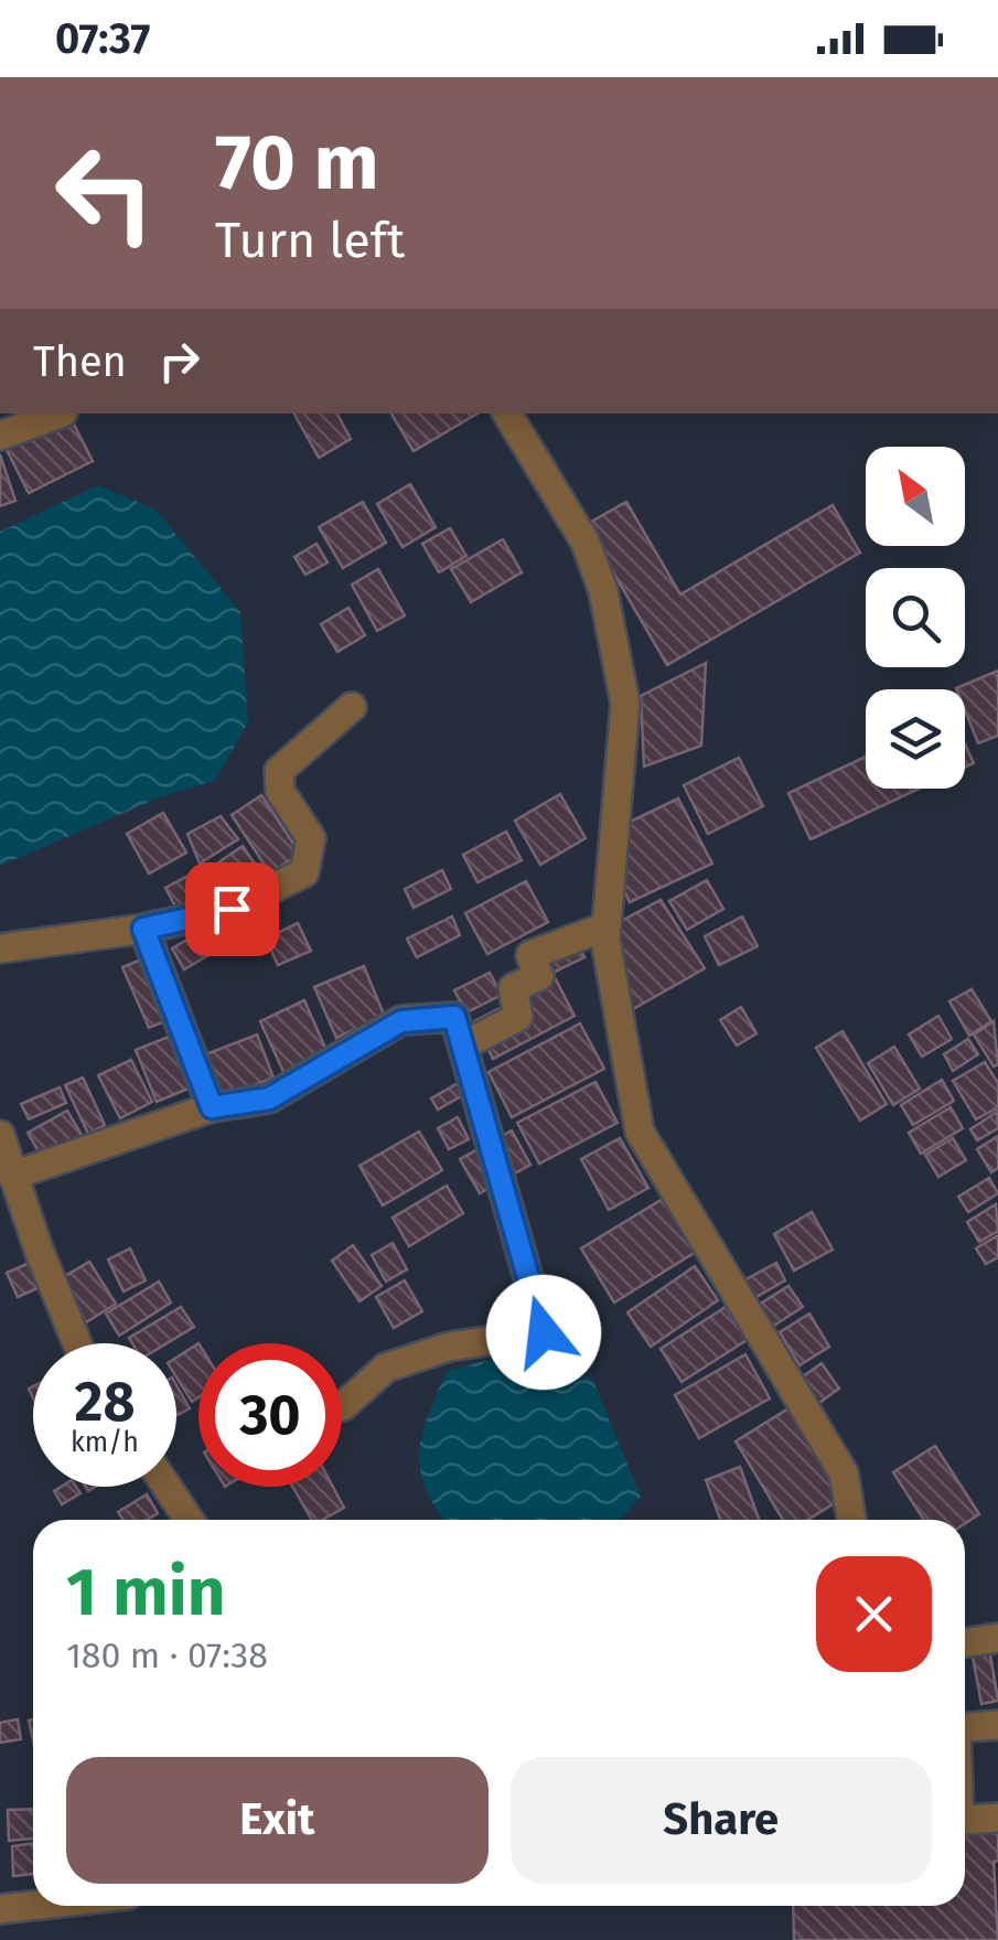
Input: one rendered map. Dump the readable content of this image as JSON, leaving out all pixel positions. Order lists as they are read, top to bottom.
{
  "north": "top left",
  "page": {
    "status": "07:37",
    "turn": ["70 m", "Turn left"],
    "then": "Then",
    "speed": "28 km/h",
    "limit": "30",
    "heading": ["1 min", "180 m · 07:38"],
    "buttons": ["Exit", "Share"]
  }
}
